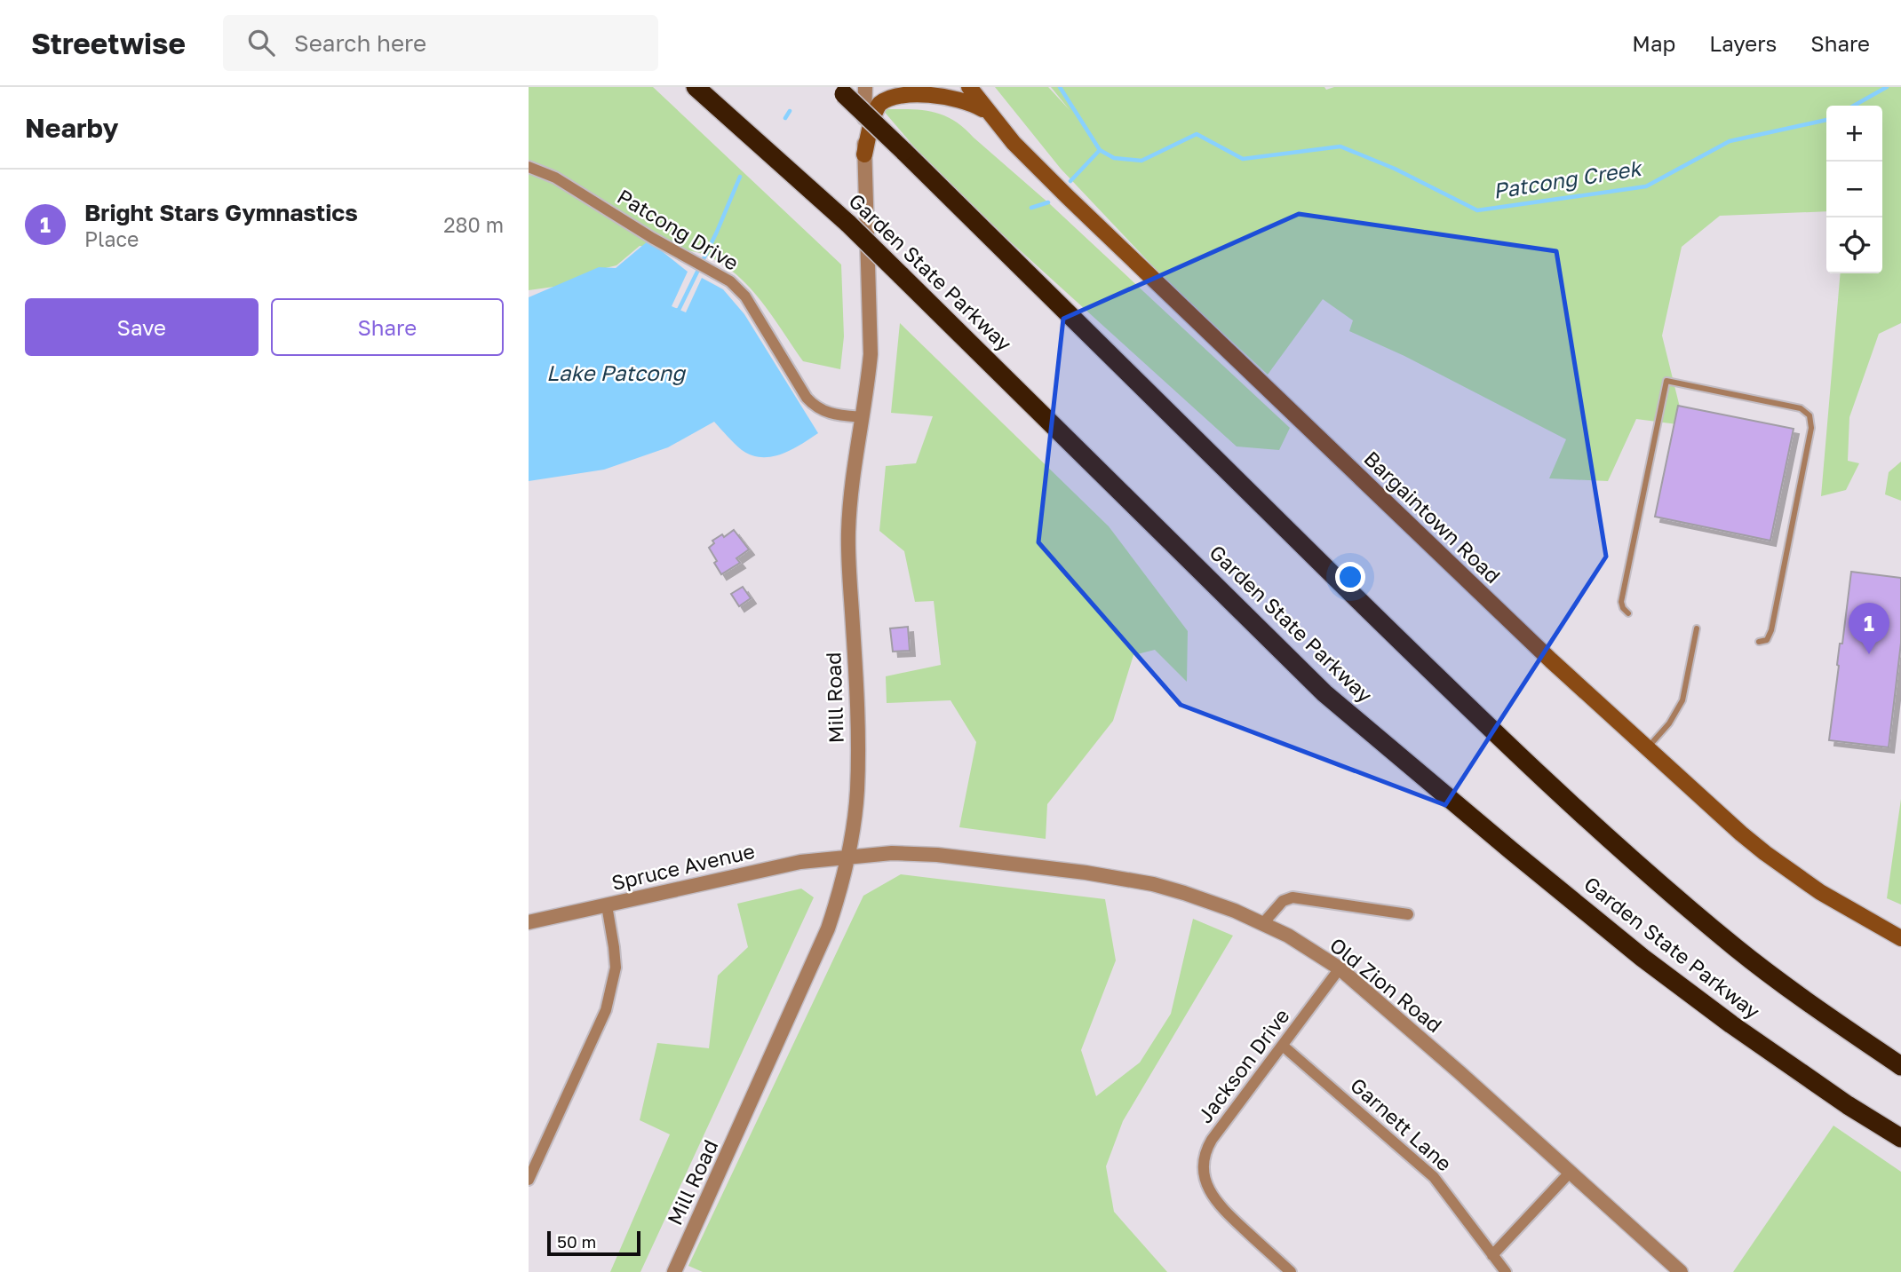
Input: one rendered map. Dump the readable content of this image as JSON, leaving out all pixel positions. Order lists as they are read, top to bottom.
{
  "streets": {
    "highway": ["Garden State Parkway"],
    "main road": ["Bargaintown Road"],
    "street": [
      "Patcong Drive",
      "Mill Road",
      "Spruce Avenue",
      "Old Zion Road",
      "Jackson Drive",
      "Garnett Lane"
    ]
  },
  "crossings": [
    ["Patcong Drive", "Mill Road"],
    ["Mill Road", "Spruce Avenue"],
    ["Mill Road", "Old Zion Road"],
    ["Spruce Avenue", "Old Zion Road"],
    ["Old Zion Road", "Jackson Drive"],
    ["Jackson Drive", "Garnett Lane"]
  ],
  "water": ["Patcong Creek", "Lake Patcong"],
  "scale_bar": "50 m",
  "page": {
    "header": "Streetwise",
    "search": "Search here",
    "nav": ["Map", "Layers", "Share"],
    "heading": "Nearby",
    "map_buttons": ["+", "−"],
    "list": [
      {
        "mark": "1",
        "name": "Bright Stars Gymnastics",
        "note": "Place",
        "value": "280 m"
      }
    ],
    "buttons": ["Save", "Share"],
    "pins": "1",
    "scale": "50 m"
  }
}
